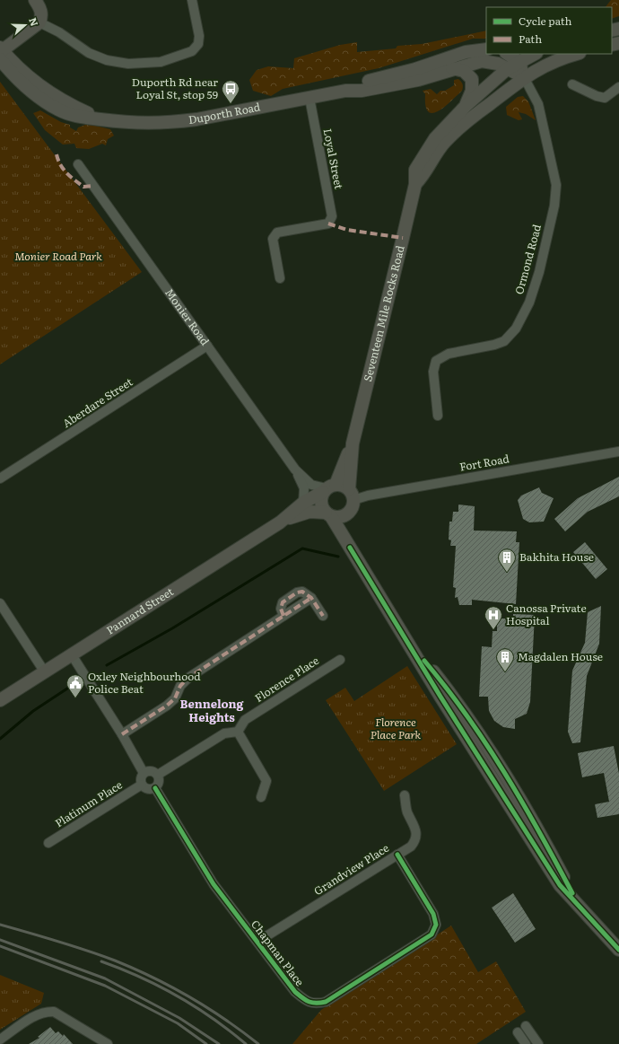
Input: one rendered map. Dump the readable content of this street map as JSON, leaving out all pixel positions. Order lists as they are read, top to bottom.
{
  "streets": {
    "main road": ["Duporth Road", "Seventeen Mile Rocks Road", "Pannard Street"],
    "street": [
      "Loyal Street",
      "Ormond Road",
      "Monier Road",
      "Aberdare Street",
      "Fort Road",
      "Florence Place",
      "Platinum Place",
      "Grandview Place",
      "Chapman Place"
    ]
  },
  "crossings": [
    ["Duporth Road", "Loyal Street"],
    ["Duporth Road", "Ormond Road"],
    ["Duporth Road", "Seventeen Mile Rocks Road"],
    ["Ormond Road", "Seventeen Mile Rocks Road"],
    ["Seventeen Mile Rocks Road", "Monier Road"],
    ["Seventeen Mile Rocks Road", "Fort Road"],
    ["Seventeen Mile Rocks Road", "Pannard Street"],
    ["Monier Road", "Aberdare Street"],
    ["Monier Road", "Fort Road"],
    ["Monier Road", "Pannard Street"],
    ["Fort Road", "Pannard Street"],
    ["Platinum Place", "Chapman Place"],
    ["Grandview Place", "Chapman Place"]
  ],
  "districts": ["Bennelong Heights"],
  "parks": ["Monier Road Park", "Florence Place Park"],
  "places": {
    "bus stop": ["Duporth Rd near Loyal St, stop 59"],
    "building": ["Bakhita House", "Magdalen House"],
    "hospital": ["Canossa Private Hospital"],
    "public building": ["Oxley Neighbourhood Police Beat"]
  },
  "legend": ["Cycle path", "Path"],
  "north": "right"
}
